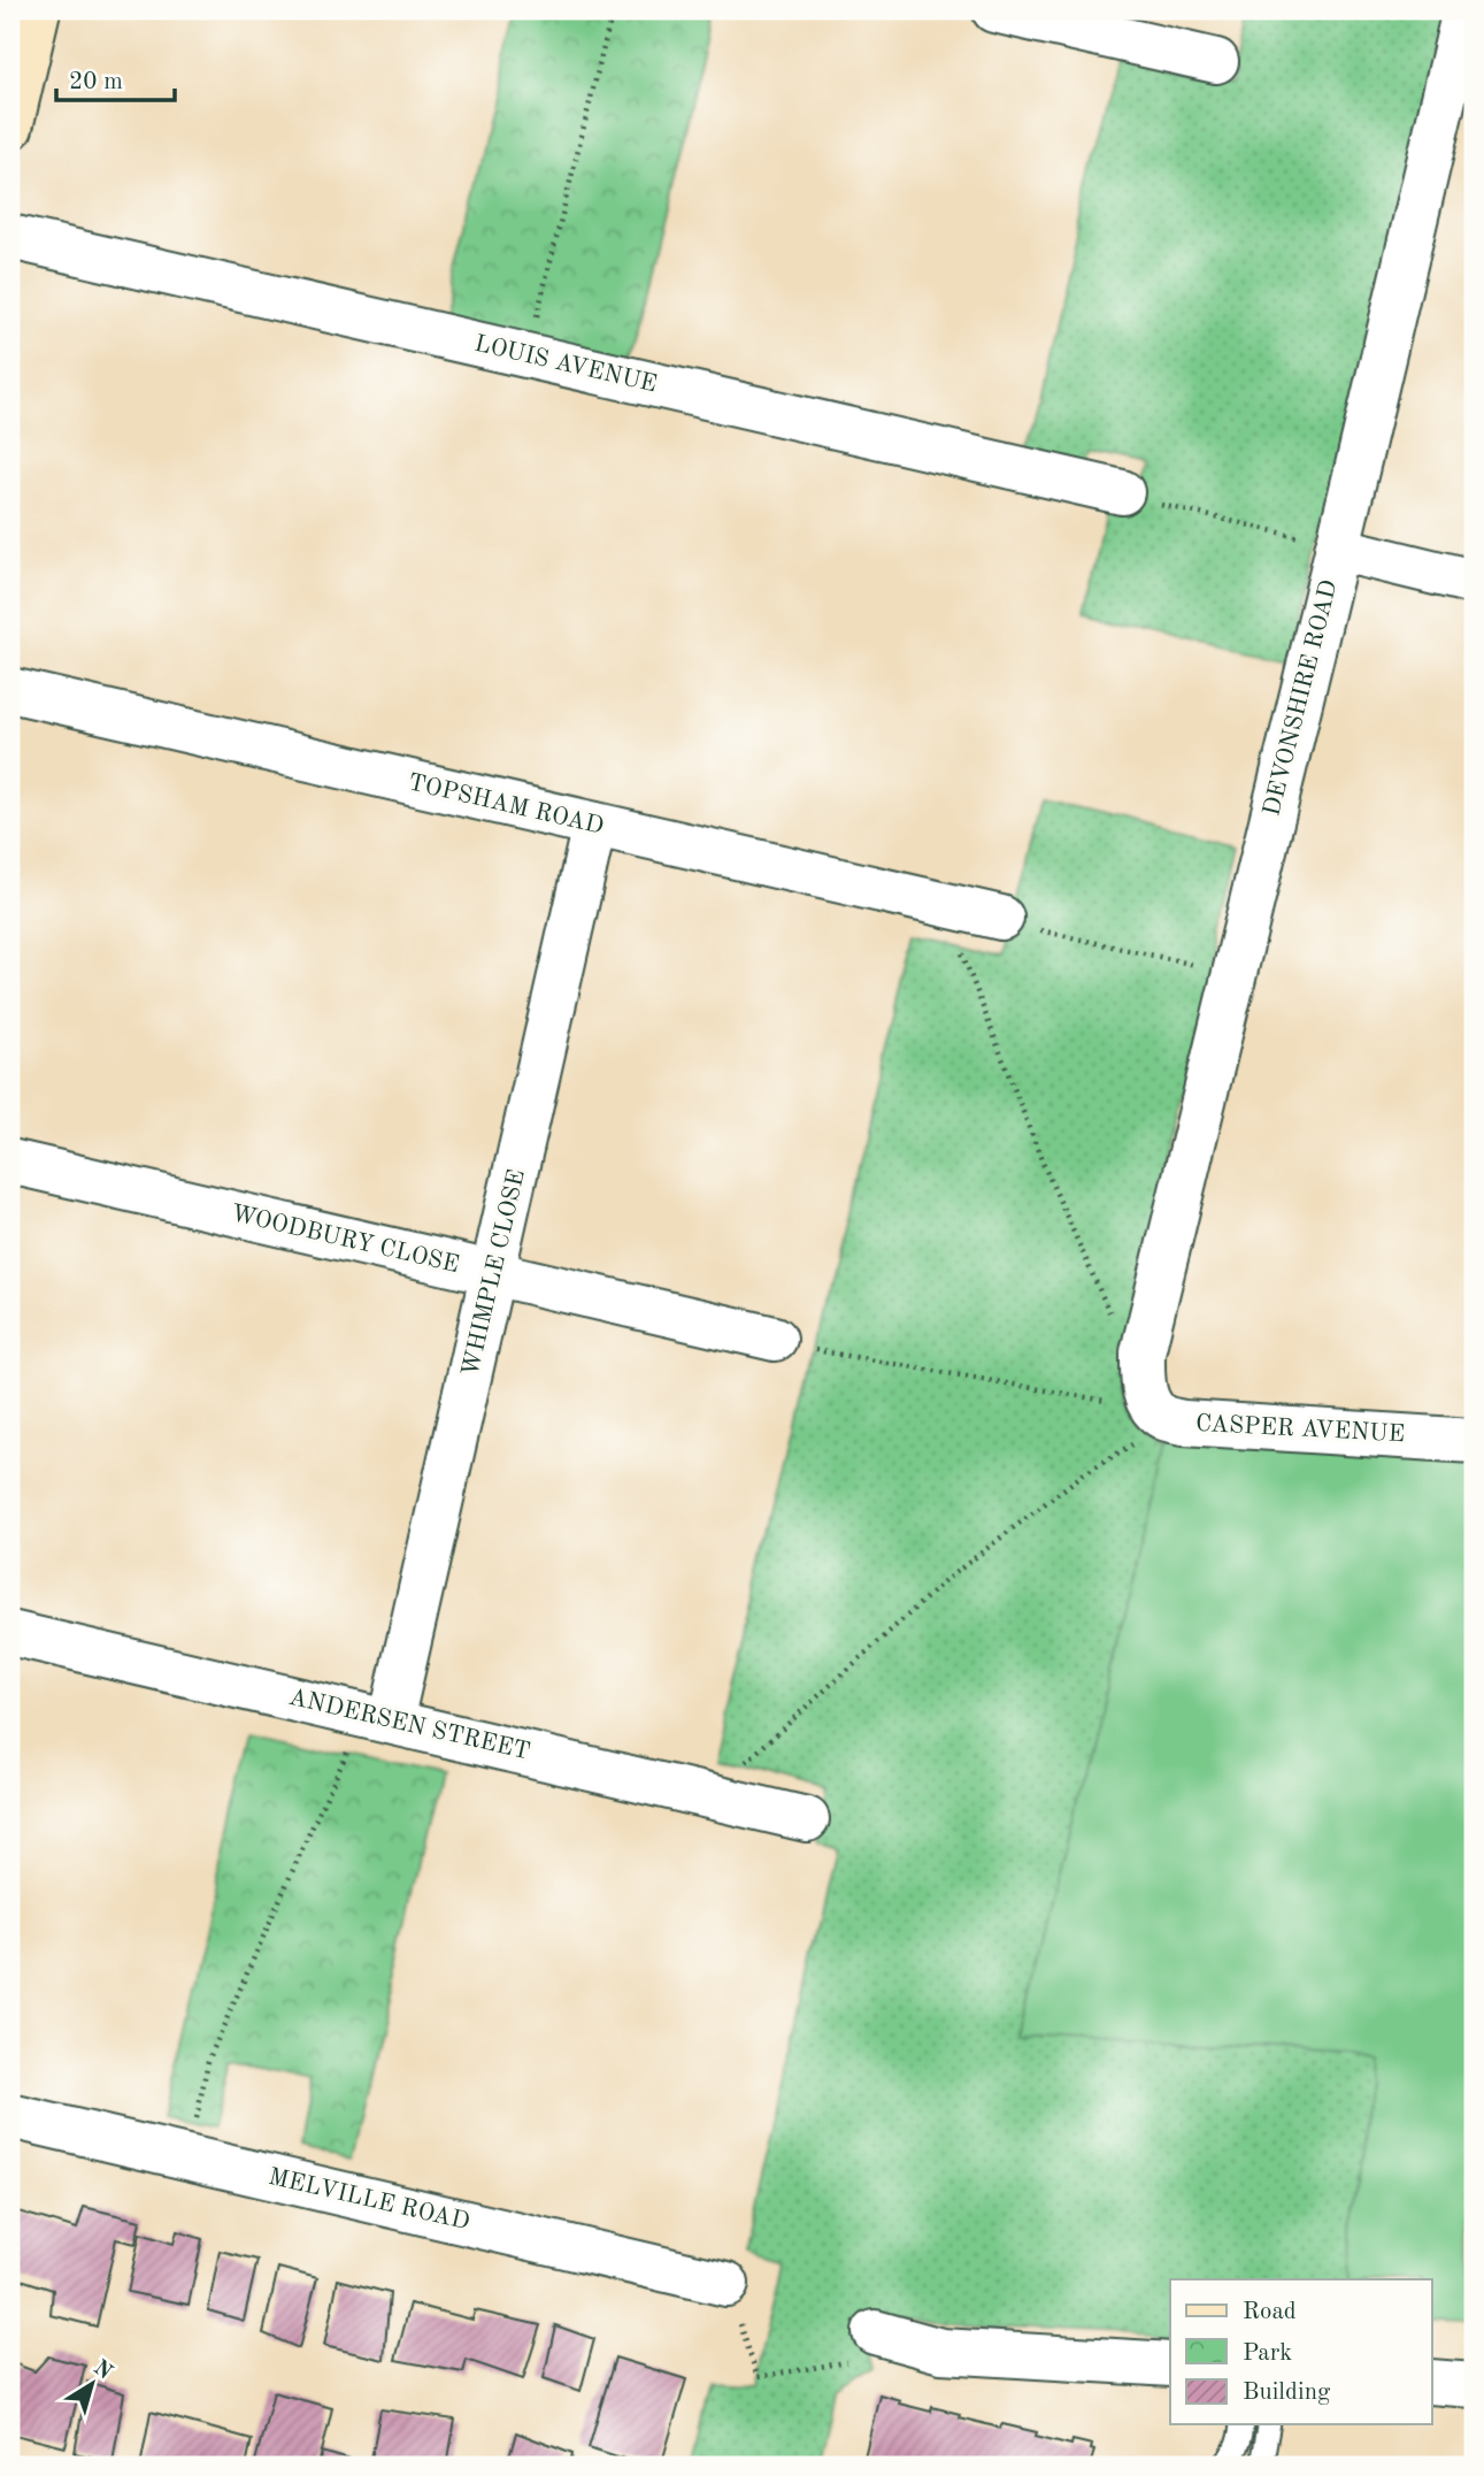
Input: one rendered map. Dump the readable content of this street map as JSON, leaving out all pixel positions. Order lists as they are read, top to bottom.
{
  "streets": {
    "street": [
      "LOUIS AVENUE",
      "DEVONSHIRE ROAD",
      "TOPSHAM ROAD",
      "WOODBURY CLOSE",
      "WHIMPLE CLOSE",
      "CASPER AVENUE",
      "ANDERSEN STREET",
      "MELVILLE ROAD"
    ]
  },
  "crossings": [
    ["DEVONSHIRE ROAD", "CASPER AVENUE"],
    ["TOPSHAM ROAD", "WHIMPLE CLOSE"],
    ["WOODBURY CLOSE", "WHIMPLE CLOSE"],
    ["WHIMPLE CLOSE", "ANDERSEN STREET"]
  ],
  "legend": ["Road", "Park", "Building"],
  "scale_bar": "20 m",
  "north": "top right"
}
